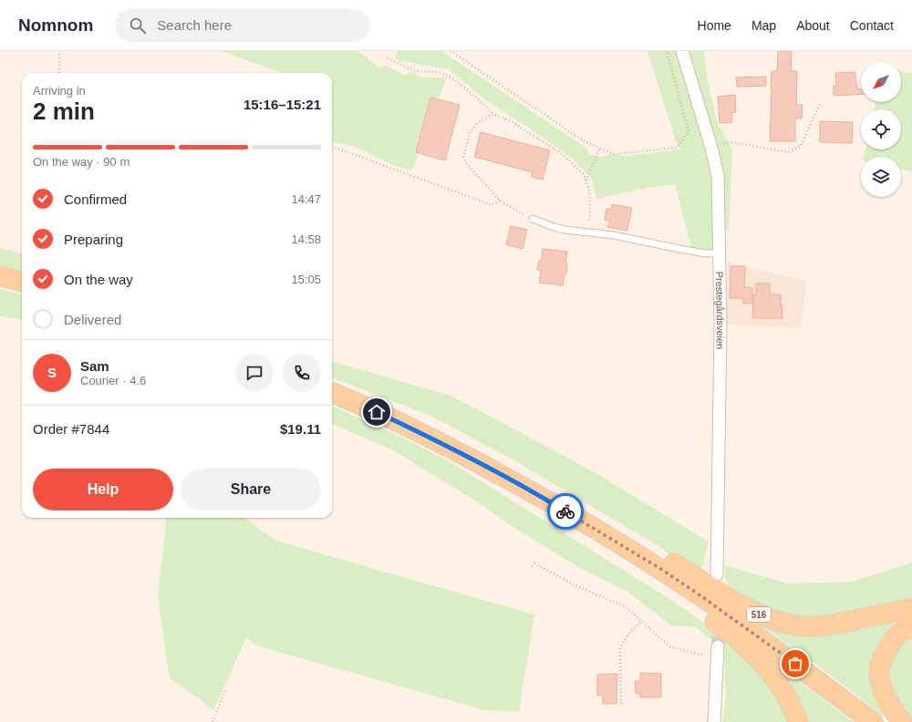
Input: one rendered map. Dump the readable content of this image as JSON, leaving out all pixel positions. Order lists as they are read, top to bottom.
{
  "streets": {
    "main road": ["516"],
    "street": ["Prestegårdsveien"]
  },
  "north": "bottom left",
  "page": {
    "header": "Nomnom",
    "search": "Search here",
    "nav": [
      "Home",
      "Map",
      "About",
      "Contact"
    ],
    "heading": ["2 min", "Arriving in", "15:16–15:21"],
    "panel": [
      "Sam",
      "Courier · 4.6",
      "Order #7844",
      "$19.11"
    ],
    "bar": "On the way · 90 m",
    "list": [
      ["Confirmed", "14:47"],
      ["Preparing", "14:58"],
      ["On the way", "15:05"],
      "Delivered"
    ],
    "round": "S",
    "buttons": ["Help", "Share"]
  }
}
